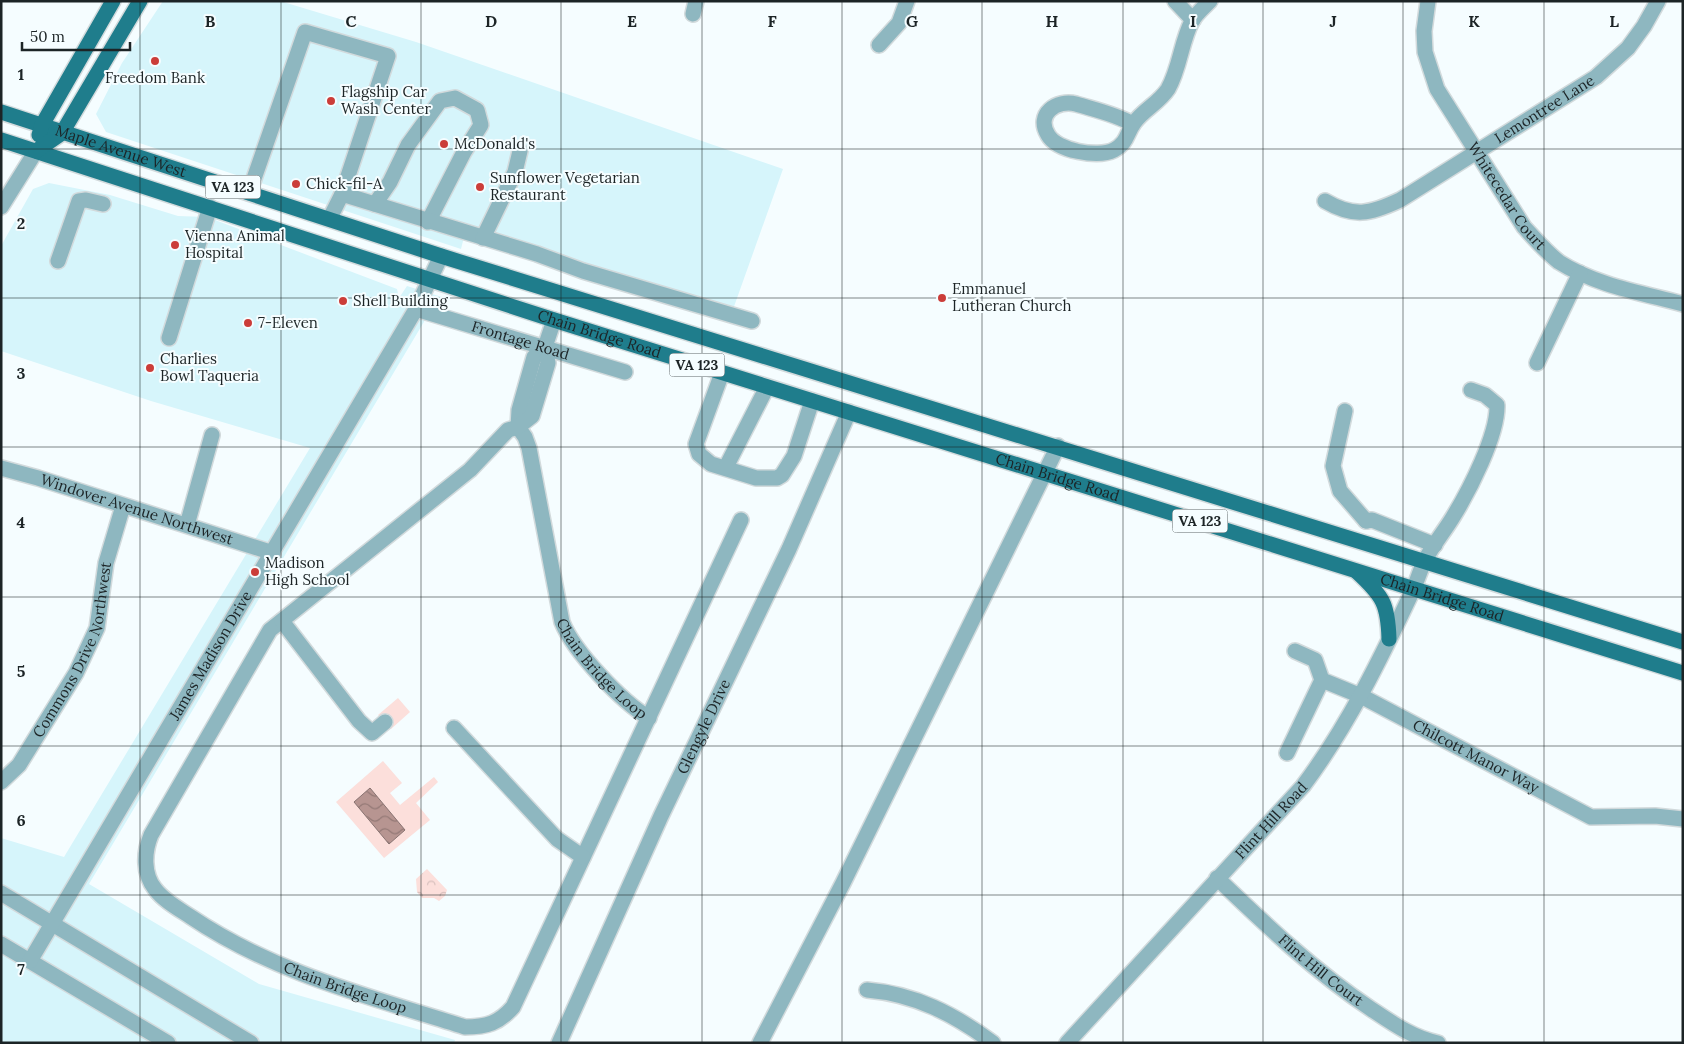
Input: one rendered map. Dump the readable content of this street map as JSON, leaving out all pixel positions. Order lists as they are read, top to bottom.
{
  "streets": {
    "main road": ["Maple Avenue West", "VA 123", "Chain Bridge Road"],
    "street": [
      "Lemontree Lane",
      "Whitecedar Court",
      "Frontage Road",
      "Windover Avenue Northwest",
      "Commons Drive Northwest",
      "James Madison Drive",
      "Chain Bridge Loop",
      "Glengyle Drive",
      "Chilcott Manor Way",
      "Flint Hill Road",
      "Flint Hill Court"
    ]
  },
  "crossings": [
    ["Lemontree Lane", "Whitecedar Court"],
    ["Maple Avenue West", "Chain Bridge Road"],
    ["Maple Avenue West", "James Madison Drive"],
    ["Chain Bridge Road", "James Madison Drive"],
    ["Chain Bridge Road", "Chain Bridge Loop"],
    ["Chain Bridge Road", "Glengyle Drive"],
    ["Chain Bridge Road", "Flint Hill Road"],
    ["Frontage Road", "James Madison Drive"],
    ["Frontage Road", "Chain Bridge Loop"],
    ["Windover Avenue Northwest", "Commons Drive Northwest"],
    ["Windover Avenue Northwest", "James Madison Drive"],
    ["Chilcott Manor Way", "Flint Hill Road"],
    ["Flint Hill Road", "Flint Hill Court"]
  ],
  "places": [
    "Freedom Bank",
    "Flagship Car Wash Center",
    "McDonald's",
    "Chick-fil-A",
    "Sunflower Vegetarian Restaurant",
    "Vienna Animal Hospital",
    "Emmanuel Lutheran Church",
    "Shell Building",
    "7-Eleven",
    "Charlies Bowl Taqueria",
    "Madison High School"
  ],
  "scale_bar": "50 m",
  "grid": {
    "columns": [
      "B",
      "C",
      "D",
      "E",
      "F",
      "G",
      "H",
      "I",
      "J",
      "K",
      "L"
    ],
    "rows": [
      "1",
      "2",
      "3",
      "4",
      "5",
      "6",
      "7"
    ]
  }
}
